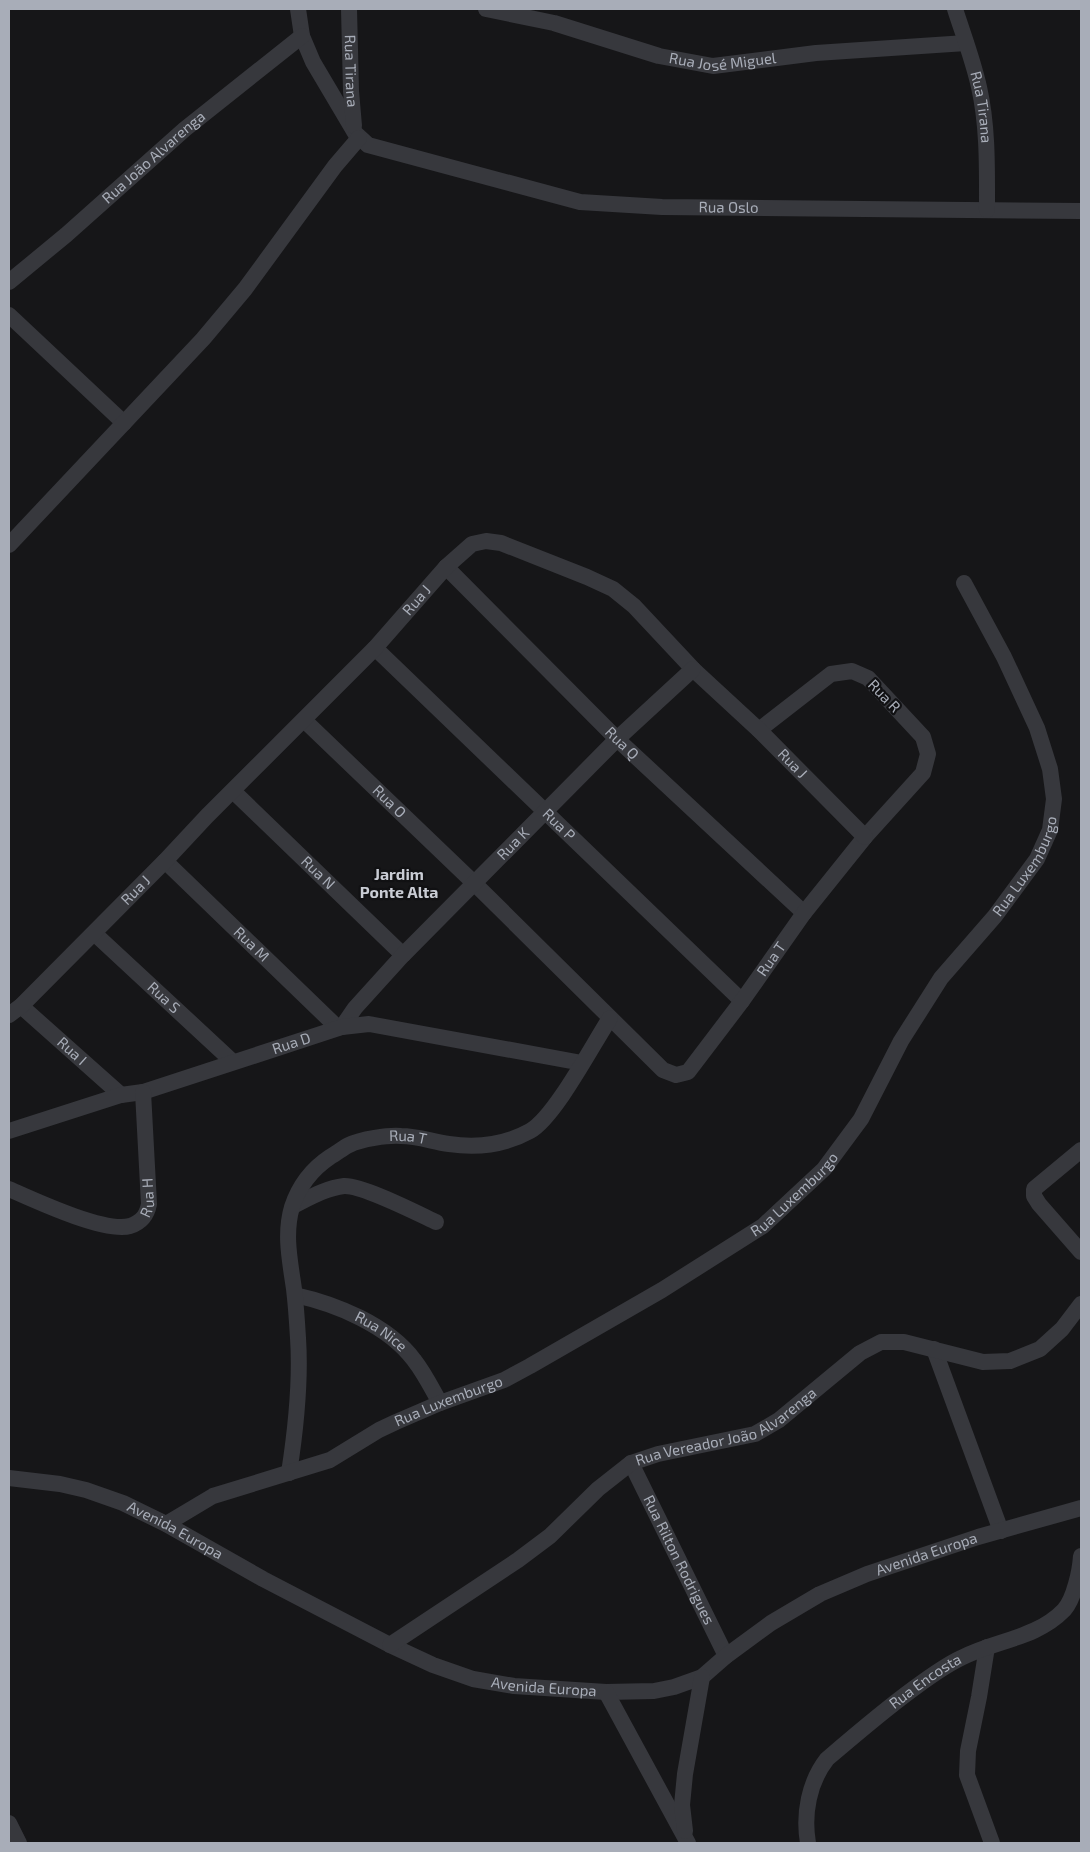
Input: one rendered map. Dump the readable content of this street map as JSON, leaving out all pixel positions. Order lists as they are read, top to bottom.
{
  "streets": {
    "street": [
      "Rua José Miguel",
      "Rua Tirana",
      "Rua João Alvarenga",
      "Rua Oslo",
      "Rua J",
      "Rua R",
      "Rua Q",
      "Rua O",
      "Rua P",
      "Rua K",
      "Rua Luxemburgo",
      "Rua N",
      "Rua M",
      "Rua T",
      "Rua S",
      "Rua D",
      "Rua I",
      "Rua H",
      "Rua Nice",
      "Rua Vereador João Alvarenga",
      "Avenida Europa",
      "Rua Rilton Rodrigues",
      "Rua Encosta"
    ]
  },
  "crossings": [
    ["Rua José Miguel", "Rua Tirana"],
    ["Rua Tirana", "Rua Oslo"],
    ["Rua J", "Rua R"],
    ["Rua J", "Rua Q"],
    ["Rua J", "Rua O"],
    ["Rua J", "Rua P"],
    ["Rua J", "Rua K"],
    ["Rua J", "Rua N"],
    ["Rua J", "Rua M"],
    ["Rua J", "Rua T"],
    ["Rua J", "Rua S"],
    ["Rua J", "Rua I"],
    ["Rua R", "Rua T"],
    ["Rua Q", "Rua K"],
    ["Rua Q", "Rua T"],
    ["Rua O", "Rua K"],
    ["Rua O", "Rua T"],
    ["Rua P", "Rua K"],
    ["Rua P", "Rua T"],
    ["Rua K", "Rua N"],
    ["Rua K", "Rua M"],
    ["Rua K", "Rua T"],
    ["Rua K", "Rua D"],
    ["Rua Luxemburgo", "Rua T"],
    ["Rua Luxemburgo", "Rua Nice"],
    ["Rua Luxemburgo", "Avenida Europa"],
    ["Rua M", "Rua D"],
    ["Rua T", "Rua D"],
    ["Rua T", "Rua Nice"],
    ["Rua S", "Rua D"],
    ["Rua D", "Rua I"],
    ["Rua D", "Rua H"],
    ["Rua Vereador João Alvarenga", "Avenida Europa"],
    ["Rua Vereador João Alvarenga", "Rua Rilton Rodrigues"],
    ["Avenida Europa", "Rua Rilton Rodrigues"]
  ],
  "districts": ["Jardim Ponte Alta"]
}
